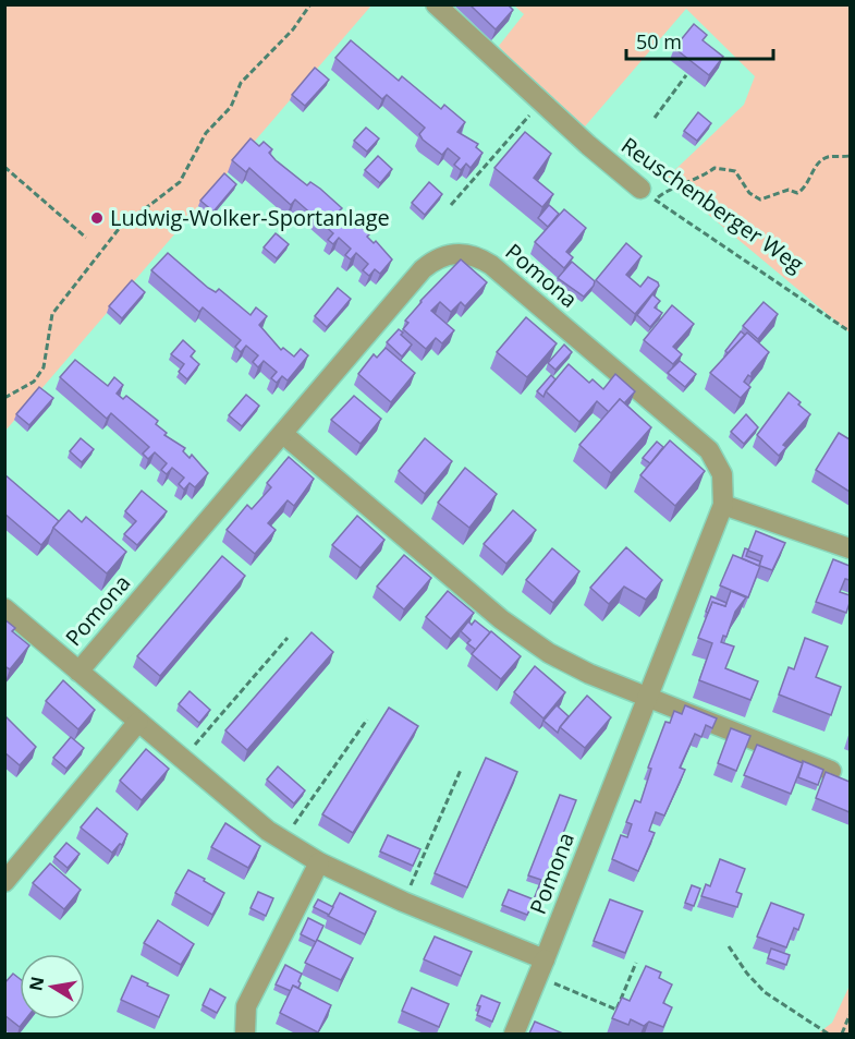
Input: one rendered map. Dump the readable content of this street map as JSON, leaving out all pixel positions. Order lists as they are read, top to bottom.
{
  "streets": {
    "street": ["Reuschenberger Weg", "Pomona"]
  },
  "places": ["Ludwig-Wolker-Sportanlage"],
  "scale_bar": "50 m",
  "north": "left"
}
